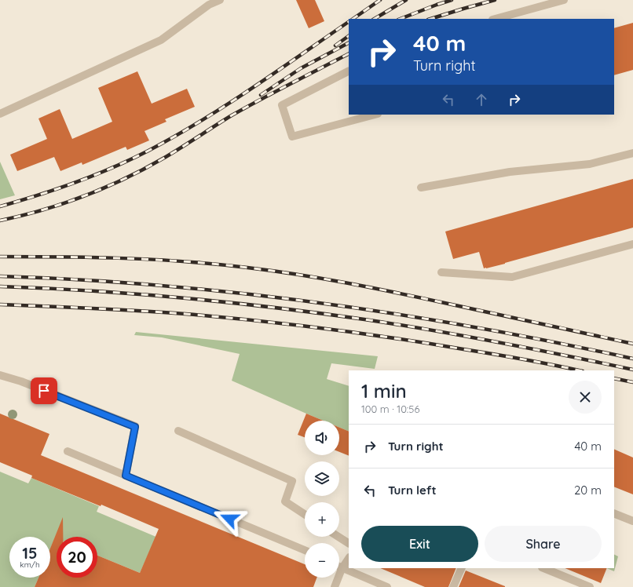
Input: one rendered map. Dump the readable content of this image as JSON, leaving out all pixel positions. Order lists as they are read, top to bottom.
{
  "page": {
    "turn": ["40 m", "Turn right"],
    "heading": ["1 min", "100 m · 10:56"],
    "map_buttons": ["+", "−"],
    "list": [
      {
        "name": "Turn right",
        "value": "40 m"
      },
      {
        "name": "Turn left",
        "value": "20 m"
      }
    ],
    "buttons": ["Exit", "Share"],
    "speed": "15 km/h",
    "limit": "20"
  }
}
